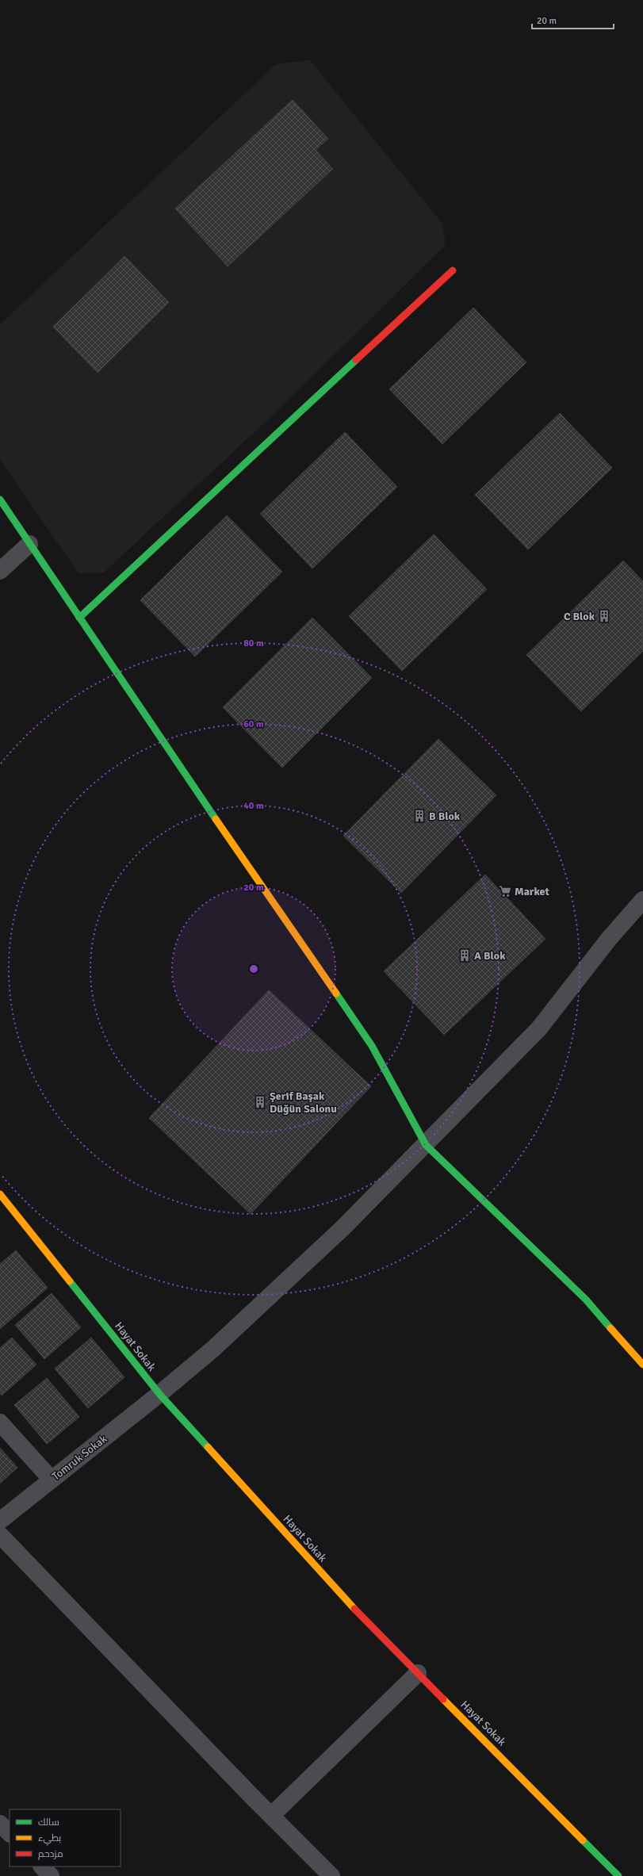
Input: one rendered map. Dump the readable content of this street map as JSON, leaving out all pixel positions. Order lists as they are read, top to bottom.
{
  "streets": {
    "street": ["Hayat Sokak", "Tomruk Sokak"]
  },
  "crossings": [
    ["Hayat Sokak", "Tomruk Sokak"]
  ],
  "places": {
    "building": [
      "C Blok",
      "B Blok",
      "A Blok",
      "Şerif Başak Düğün Salonu"
    ],
    "supermarket": ["Market"]
  },
  "legend": ["سالك", "بطيء", "مزدحم"],
  "scale_bar": "20 m",
  "rings": [
    "80 m",
    "60 m",
    "40 m",
    "20 m"
  ]
}
